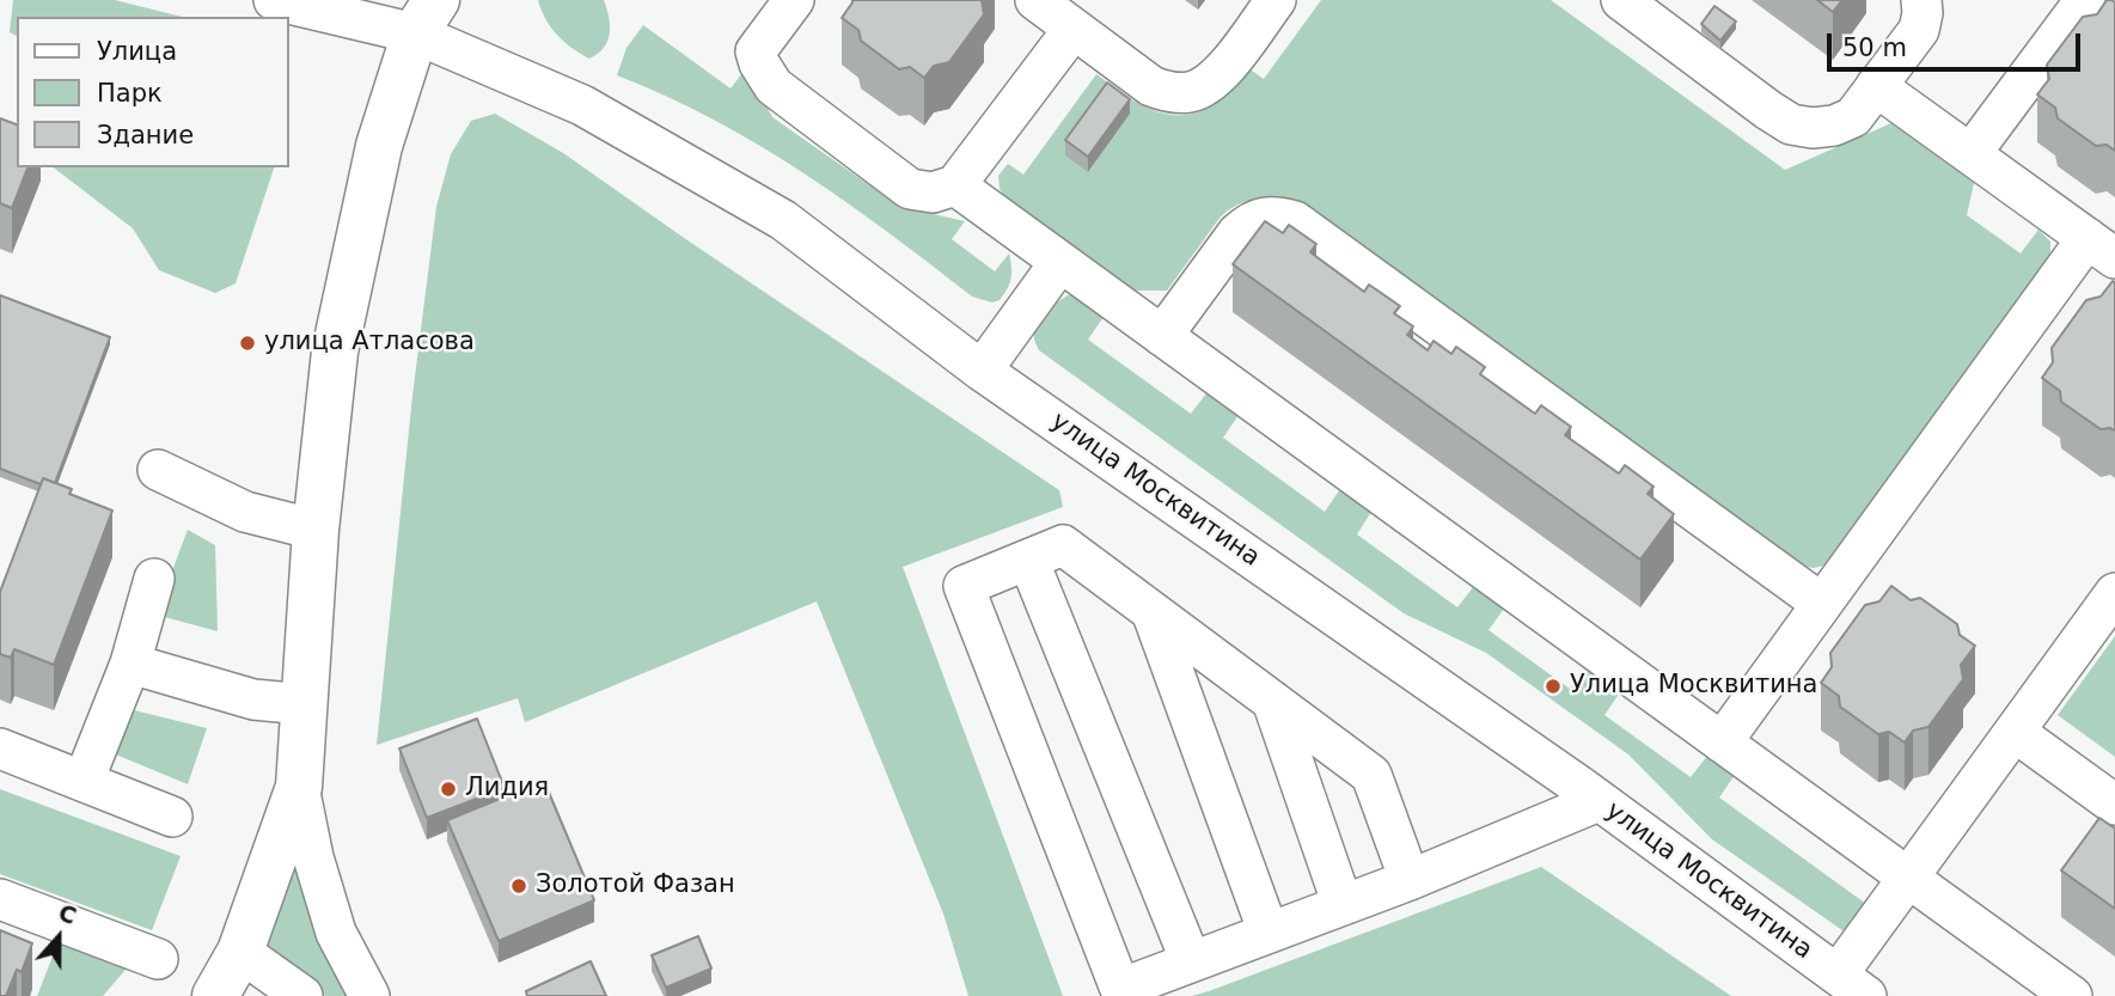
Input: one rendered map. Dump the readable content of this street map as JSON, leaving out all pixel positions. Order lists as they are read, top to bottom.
{
  "streets": {
    "street": ["улица Москвитина"]
  },
  "places": [
    "улица Атласова",
    "Улица Москвитина",
    "Лидия",
    "Золотой Фазан"
  ],
  "legend": ["Улица", "Парк", "Здание"],
  "scale_bar": "50 m",
  "north": "top"
}
